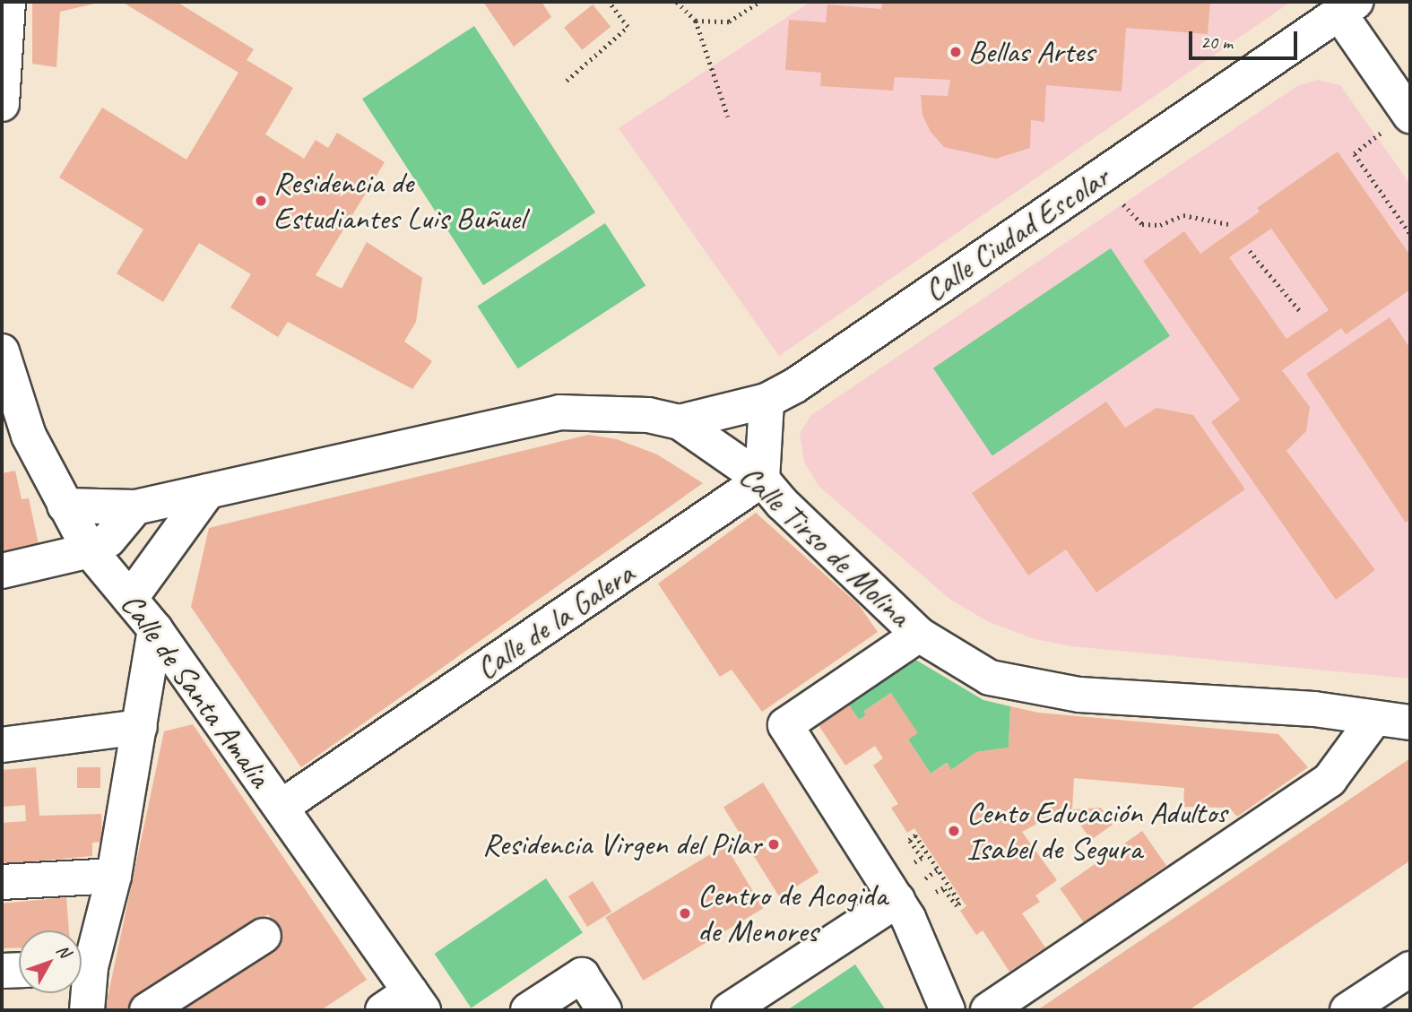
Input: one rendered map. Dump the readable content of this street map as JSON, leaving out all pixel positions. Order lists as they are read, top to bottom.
{
  "streets": {
    "street": [
      "Calle Ciudad Escolar",
      "Calle Tirso de Molina",
      "Calle de la Galera",
      "Calle de Santa Amalia"
    ]
  },
  "crossings": [
    ["Calle Ciudad Escolar", "Calle Tirso de Molina"],
    ["Calle Tirso de Molina", "Calle de la Galera"],
    ["Calle Tirso de Molina", "Calle de Santa Amalia"],
    ["Calle de la Galera", "Calle de Santa Amalia"]
  ],
  "places": [
    "Bellas Artes",
    "Residencia de Estudiantes Luis Buñuel",
    "Cento Educación Adultos Isabel de Segura",
    "Residencia Virgen del Pilar",
    "Centro de Acogida de Menores"
  ],
  "scale_bar": "20 m",
  "north": "top right"
}
